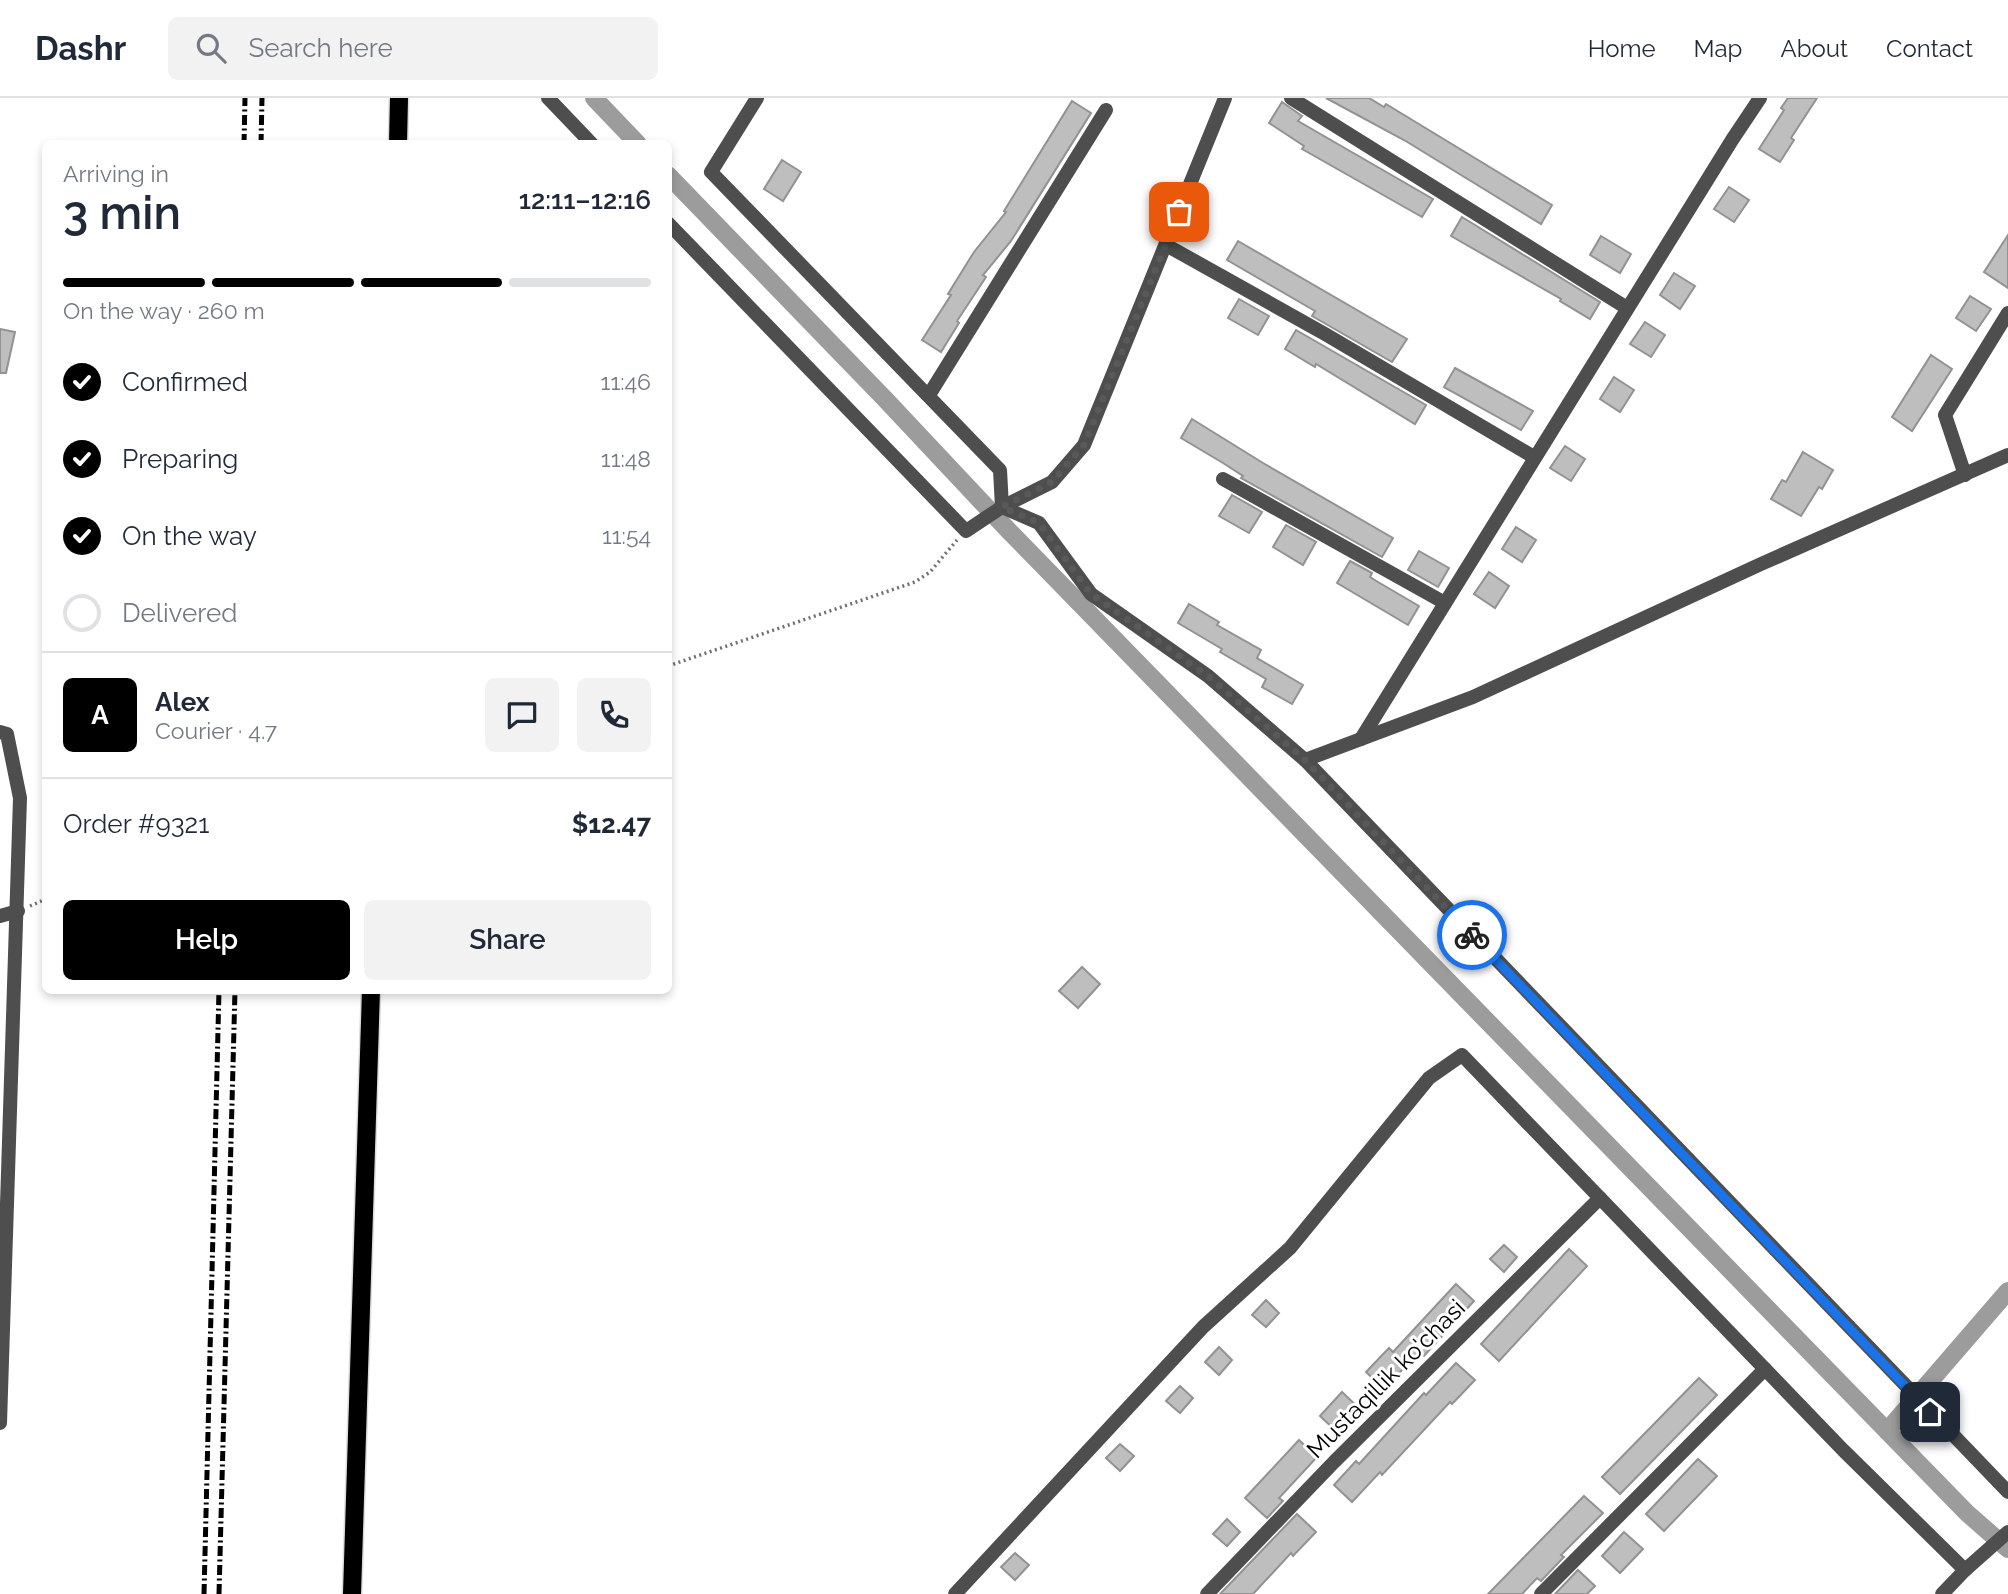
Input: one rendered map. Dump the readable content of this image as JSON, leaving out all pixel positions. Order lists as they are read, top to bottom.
{
  "streets": {
    "street": ["Mustaqillik ko'chasi"]
  },
  "page": {
    "header": "Dashr",
    "search": "Search here",
    "nav": [
      "Home",
      "Map",
      "About",
      "Contact"
    ],
    "heading": ["3 min", "Arriving in", "12:11–12:16"],
    "panel": [
      "Alex",
      "Courier · 4.7",
      "Order #9321",
      "$12.47"
    ],
    "bar": "On the way · 260 m",
    "list": [
      ["Confirmed", "11:46"],
      ["Preparing", "11:48"],
      ["On the way", "11:54"],
      "Delivered"
    ],
    "round": "A",
    "buttons": ["Help", "Share"]
  }
}
